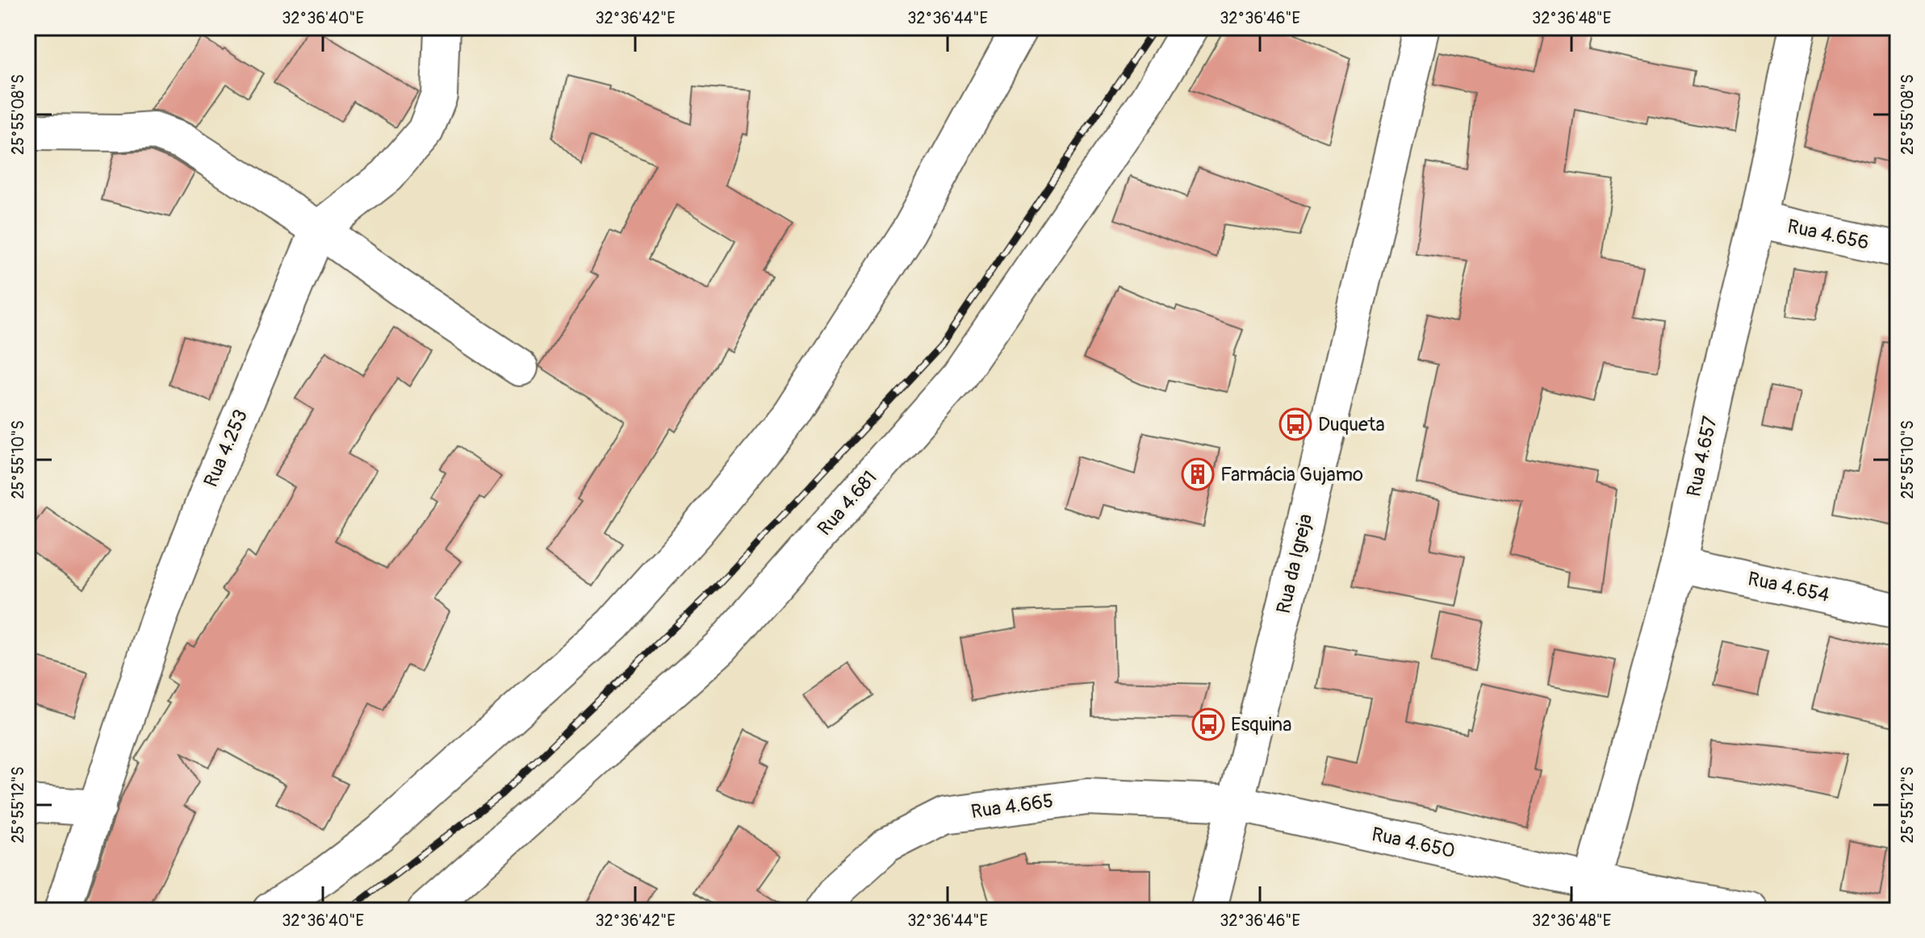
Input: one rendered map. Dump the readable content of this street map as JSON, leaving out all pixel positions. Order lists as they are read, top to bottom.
{
  "streets": {
    "street": [
      "Rua 4.656",
      "Rua 4.253",
      "Rua 4.657",
      "Rua 4.681",
      "Rua da Igreja",
      "Rua 4.654",
      "Rua 4.665",
      "Rua 4.650"
    ]
  },
  "crossings": [
    ["Rua 4.656", "Rua 4.657"],
    ["Rua 4.657", "Rua 4.654"],
    ["Rua 4.657", "Rua 4.650"],
    ["Rua da Igreja", "Rua 4.665"],
    ["Rua da Igreja", "Rua 4.650"],
    ["Rua 4.665", "Rua 4.650"]
  ],
  "places": {
    "bus stop": ["Duqueta", "Esquina"],
    "building": ["Farmácia Gujamo"]
  },
  "coordinates": [
    "32°36'40\"E",
    "32°36'42\"E",
    "32°36'44\"E",
    "32°36'46\"E",
    "32°36'48\"E",
    "25°55'08\"S",
    "25°55'10\"S",
    "25°55'12\"S"
  ]
}
